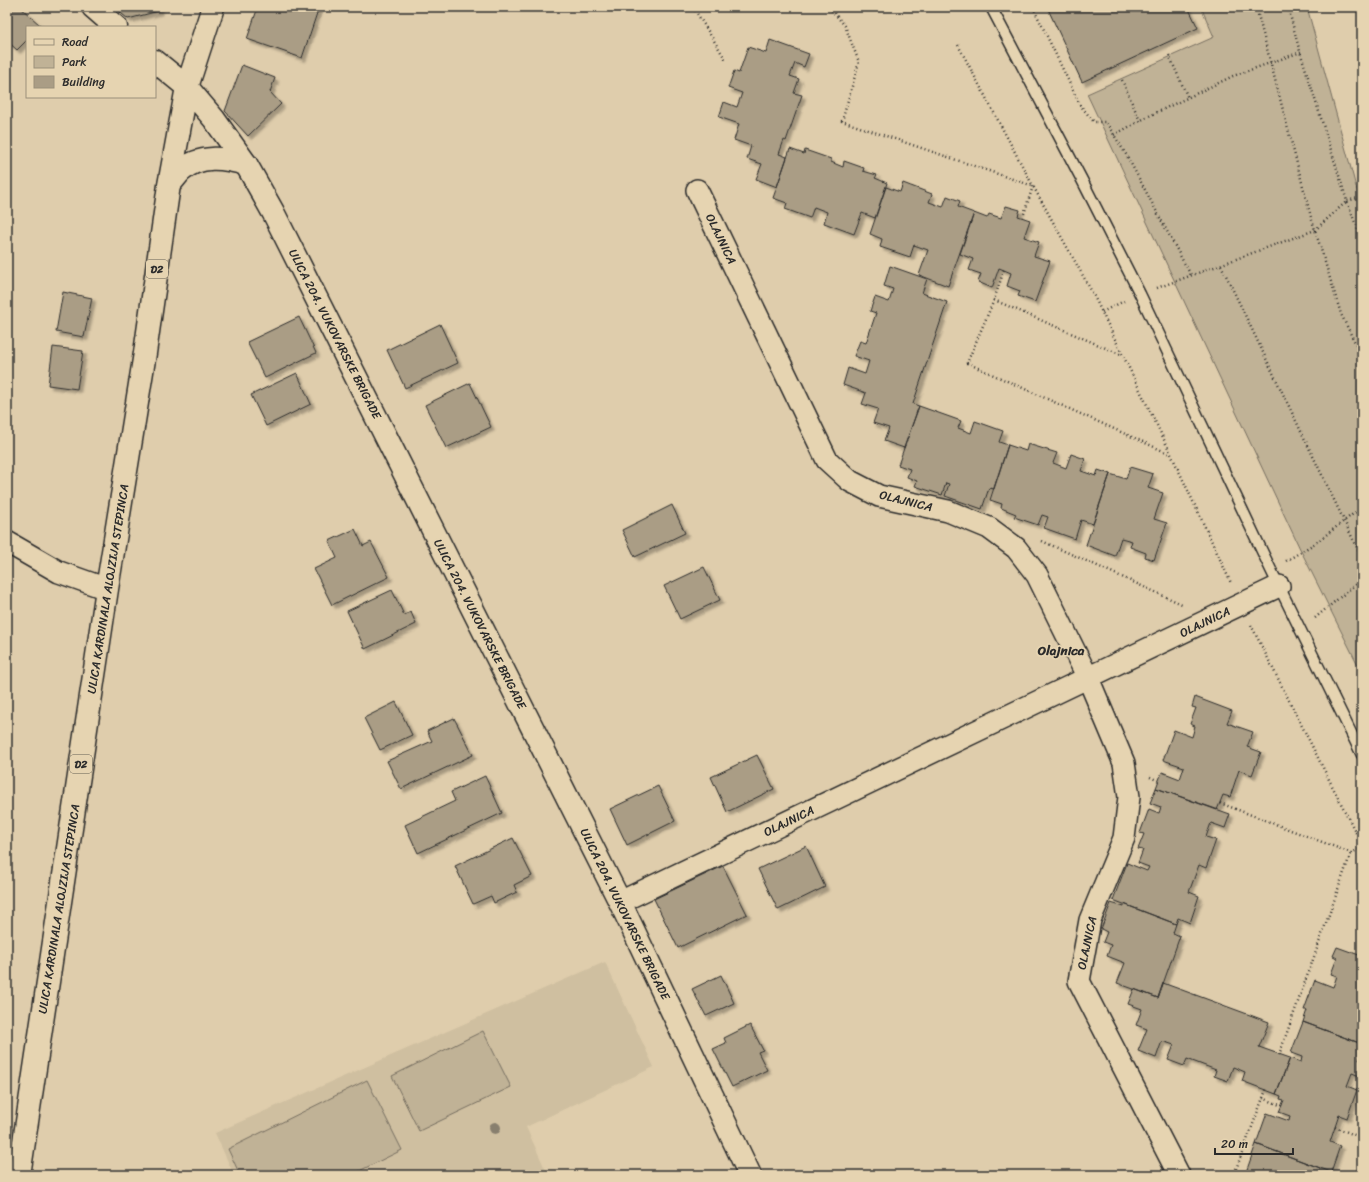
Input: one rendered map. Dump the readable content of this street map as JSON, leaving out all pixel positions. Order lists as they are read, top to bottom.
{
  "streets": {
    "main road": ["D2", "ULICA 204. VUKOVARSKE BRIGADE", "ULICA KARDINALA ALOJZIJA STEPINCA"],
    "street": ["OLAJNICA"]
  },
  "crossings": [
    ["OLAJNICA", "ULICA 204. VUKOVARSKE BRIGADE"],
    ["ULICA 204. VUKOVARSKE BRIGADE", "ULICA KARDINALA ALOJZIJA STEPINCA"]
  ],
  "districts": ["Olajnica"],
  "legend": ["Road", "Park", "Building"],
  "scale_bar": "20 m"
}
